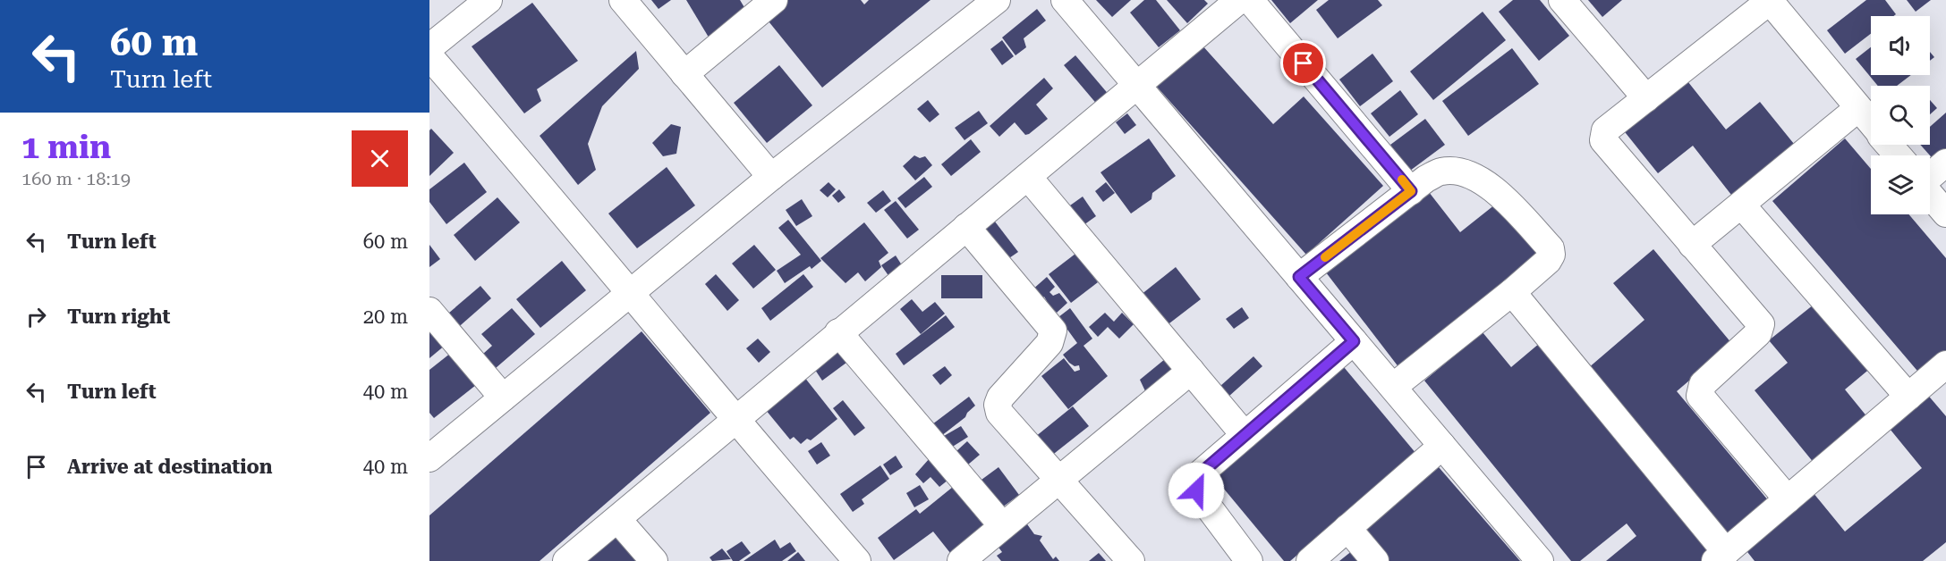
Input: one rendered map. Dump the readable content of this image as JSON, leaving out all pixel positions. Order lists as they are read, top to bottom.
{
  "page": {
    "turn": ["60 m", "Turn left"],
    "heading": ["1 min", "160 m · 18:19"],
    "list": [
      {
        "name": "Turn left",
        "value": "60 m"
      },
      {
        "name": "Turn right",
        "value": "20 m"
      },
      {
        "name": "Turn left",
        "value": "40 m"
      },
      {
        "name": "Arrive at destination",
        "value": "40 m"
      }
    ]
  }
}
